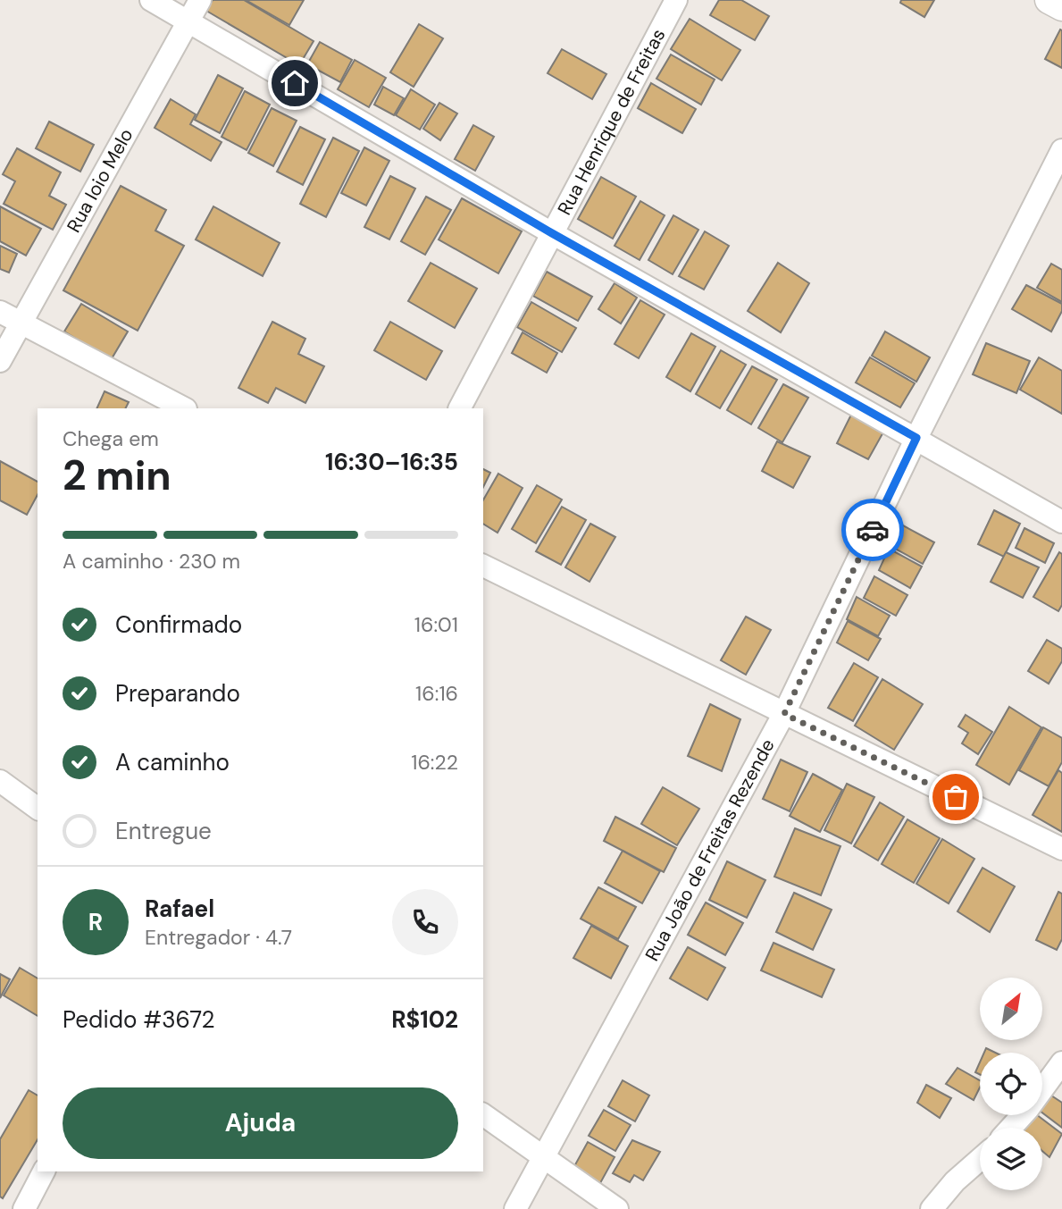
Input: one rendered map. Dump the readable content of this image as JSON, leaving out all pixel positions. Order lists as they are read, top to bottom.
{
  "streets": {
    "street": ["Rua Henrique de Freitas", "Rua Ioio Melo", "Rua João de Freitas Rezende"]
  },
  "north": "top right",
  "page": {
    "heading": ["2 min", "Chega em", "16:30–16:35"],
    "panel": [
      "Rafael",
      "Entregador · 4.7",
      "Pedido #3672",
      "R$102"
    ],
    "bar": "A caminho · 230 m",
    "list": [
      ["Confirmado", "16:01"],
      ["Preparando", "16:16"],
      ["A caminho", "16:22"],
      "Entregue"
    ],
    "round": "R",
    "buttons": "Ajuda"
  }
}
